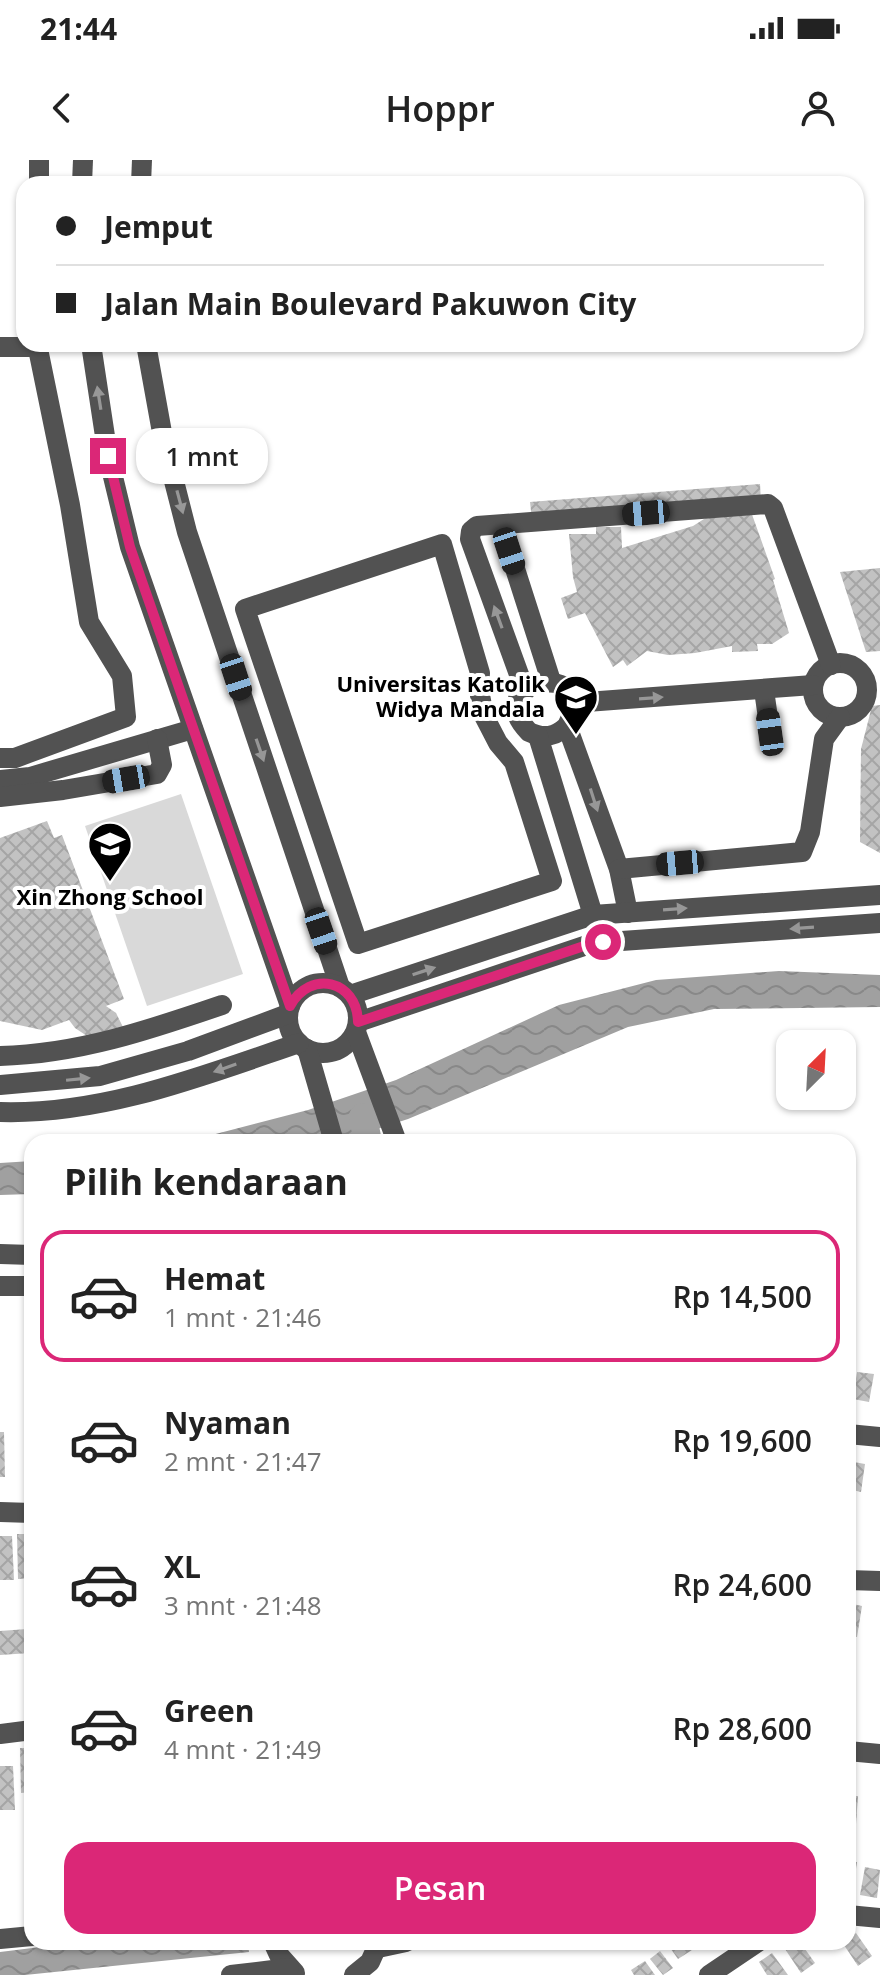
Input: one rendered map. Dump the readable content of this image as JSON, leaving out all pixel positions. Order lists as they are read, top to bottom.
{
  "places": {
    "school or university": ["Universitas Katolik Widya Mandala", "Xin Zhong School"]
  },
  "north": "top right",
  "page": {
    "status": "21:44",
    "header": "Hoppr",
    "banner": ["Jemput", "Jalan Main Boulevard Pakuwon City"],
    "bubble": "1 mnt",
    "heading": "Pilih kendaraan",
    "list": [
      {
        "name": "Hemat",
        "note": "1 mnt · 21:46",
        "value": "Rp 14,500"
      },
      {
        "name": "Nyaman",
        "note": "2 mnt · 21:47",
        "value": "Rp 19,600"
      },
      {
        "name": "XL",
        "note": "3 mnt · 21:48",
        "value": "Rp 24,600"
      },
      {
        "name": "Green",
        "note": "4 mnt · 21:49",
        "value": "Rp 28,600"
      }
    ],
    "buttons": "Pesan"
  }
}
